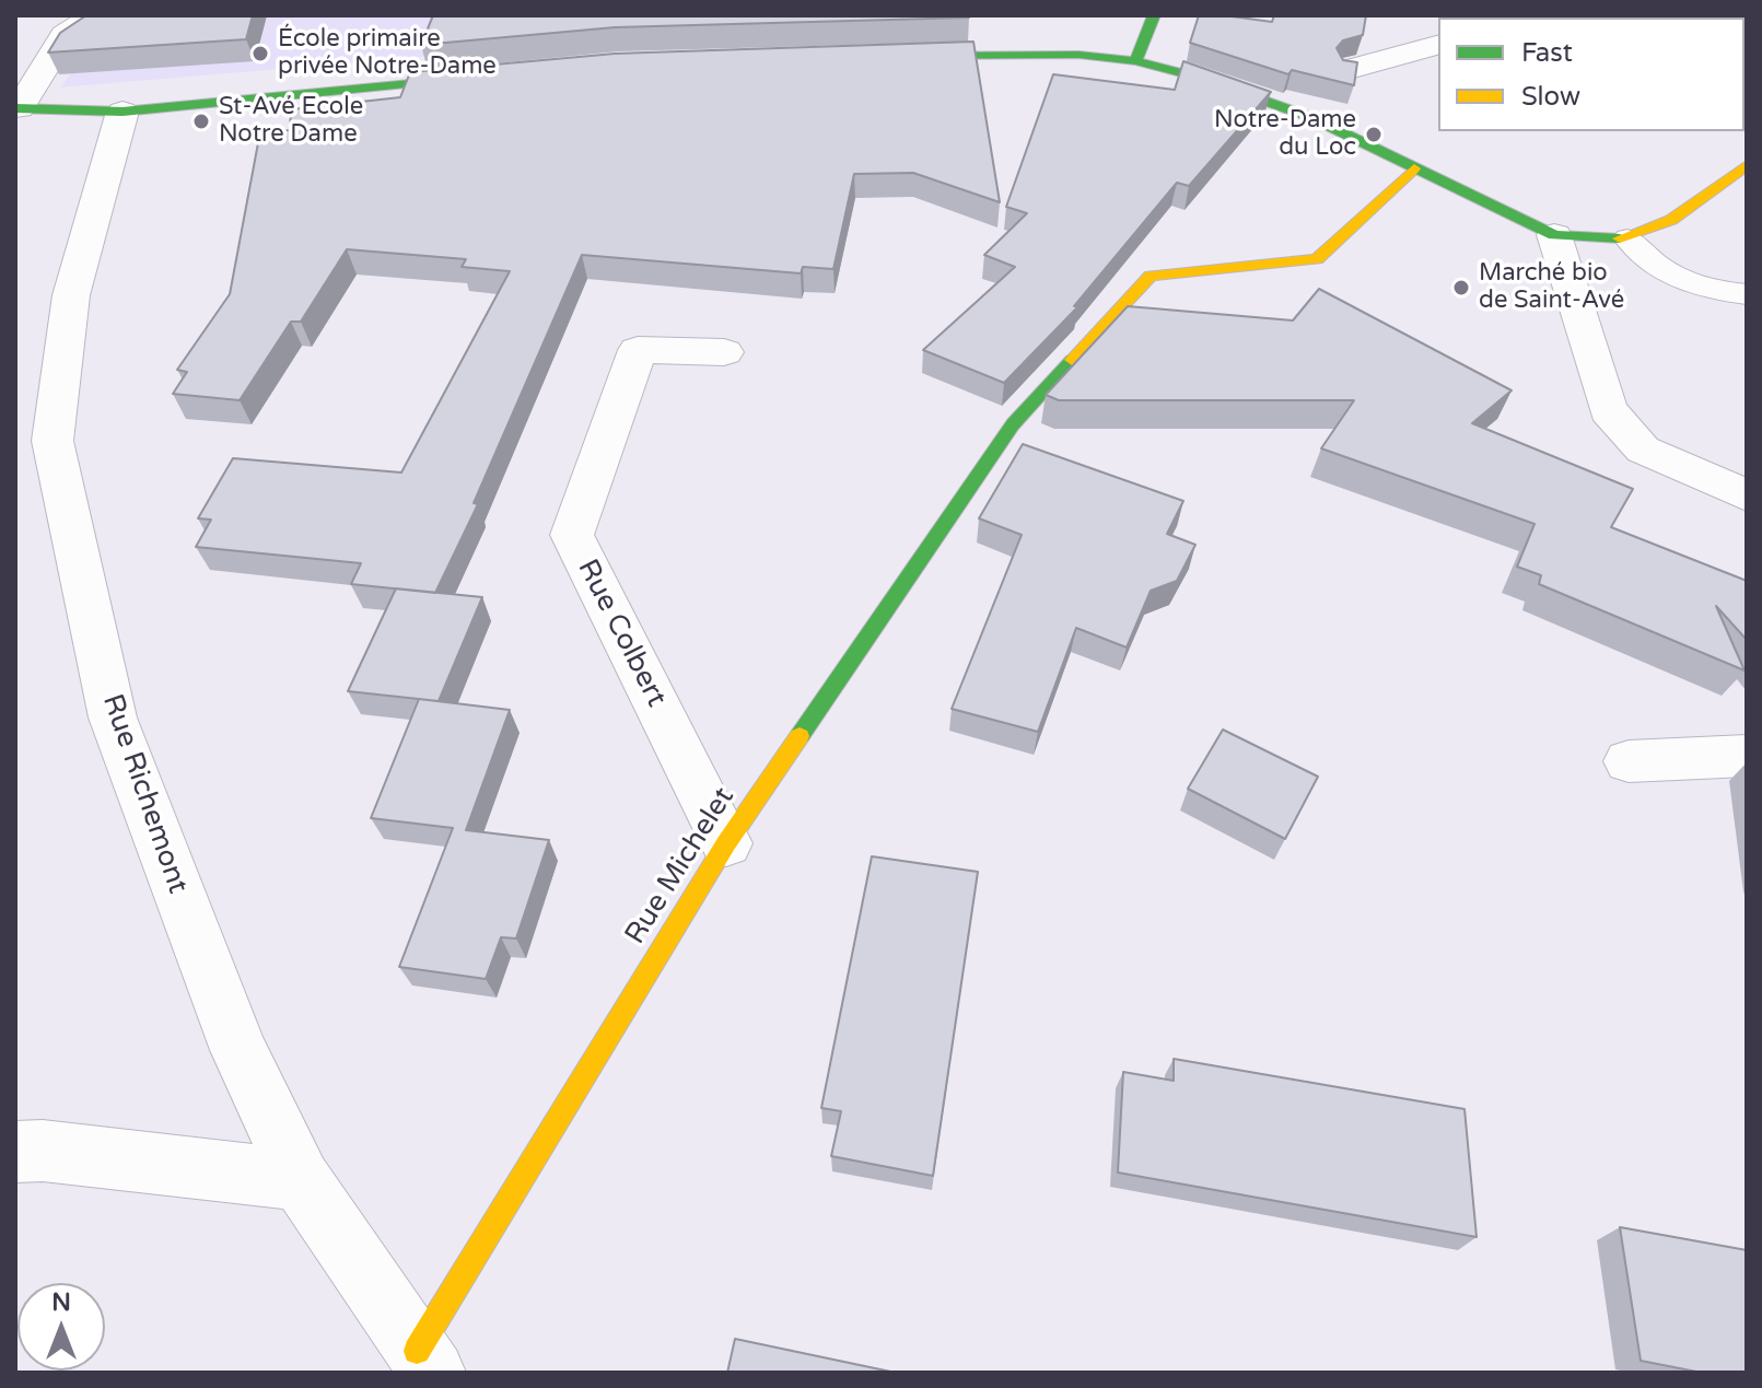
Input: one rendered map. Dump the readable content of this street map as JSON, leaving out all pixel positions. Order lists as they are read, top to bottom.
{
  "streets": {
    "main road": ["Rue Michelet"],
    "street": ["Rue Colbert", "Rue Richemont"]
  },
  "crossings": [
    ["Rue Colbert", "Rue Michelet"],
    ["Rue Richemont", "Rue Michelet"]
  ],
  "places": [
    "École primaire privée Notre-Dame",
    "St-Avé Ecole Notre Dame",
    "Notre-Dame du Loc",
    "Marché bio de Saint-Avé"
  ],
  "legend": ["Fast", "Slow"],
  "north": "top"
}
